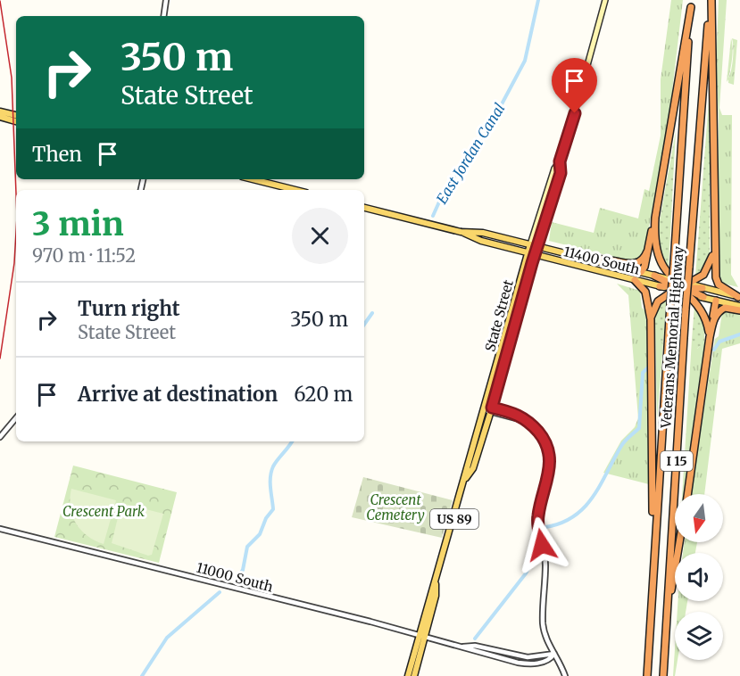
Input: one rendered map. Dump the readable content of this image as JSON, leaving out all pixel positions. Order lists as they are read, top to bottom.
{
  "streets": {
    "highway": ["Veterans Memorial Highway", "I 15"],
    "main road": ["11400 South", "State Street", "US 89"],
    "street": ["11000 South"]
  },
  "crossings": [
    ["11400 South", "State Street"],
    ["State Street", "11000 South"]
  ],
  "water": ["East Jordan Canal"],
  "parks": ["Crescent Cemetery", "Crescent Park"],
  "north": "bottom",
  "page": {
    "turn": ["350 m", "State Street"],
    "then": "Then",
    "heading": ["3 min", "970 m · 11:52"],
    "list": [
      {
        "name": "Turn right",
        "note": "State Street",
        "value": "350 m"
      },
      {
        "name": "Arrive at destination",
        "value": "620 m"
      }
    ]
  }
}
